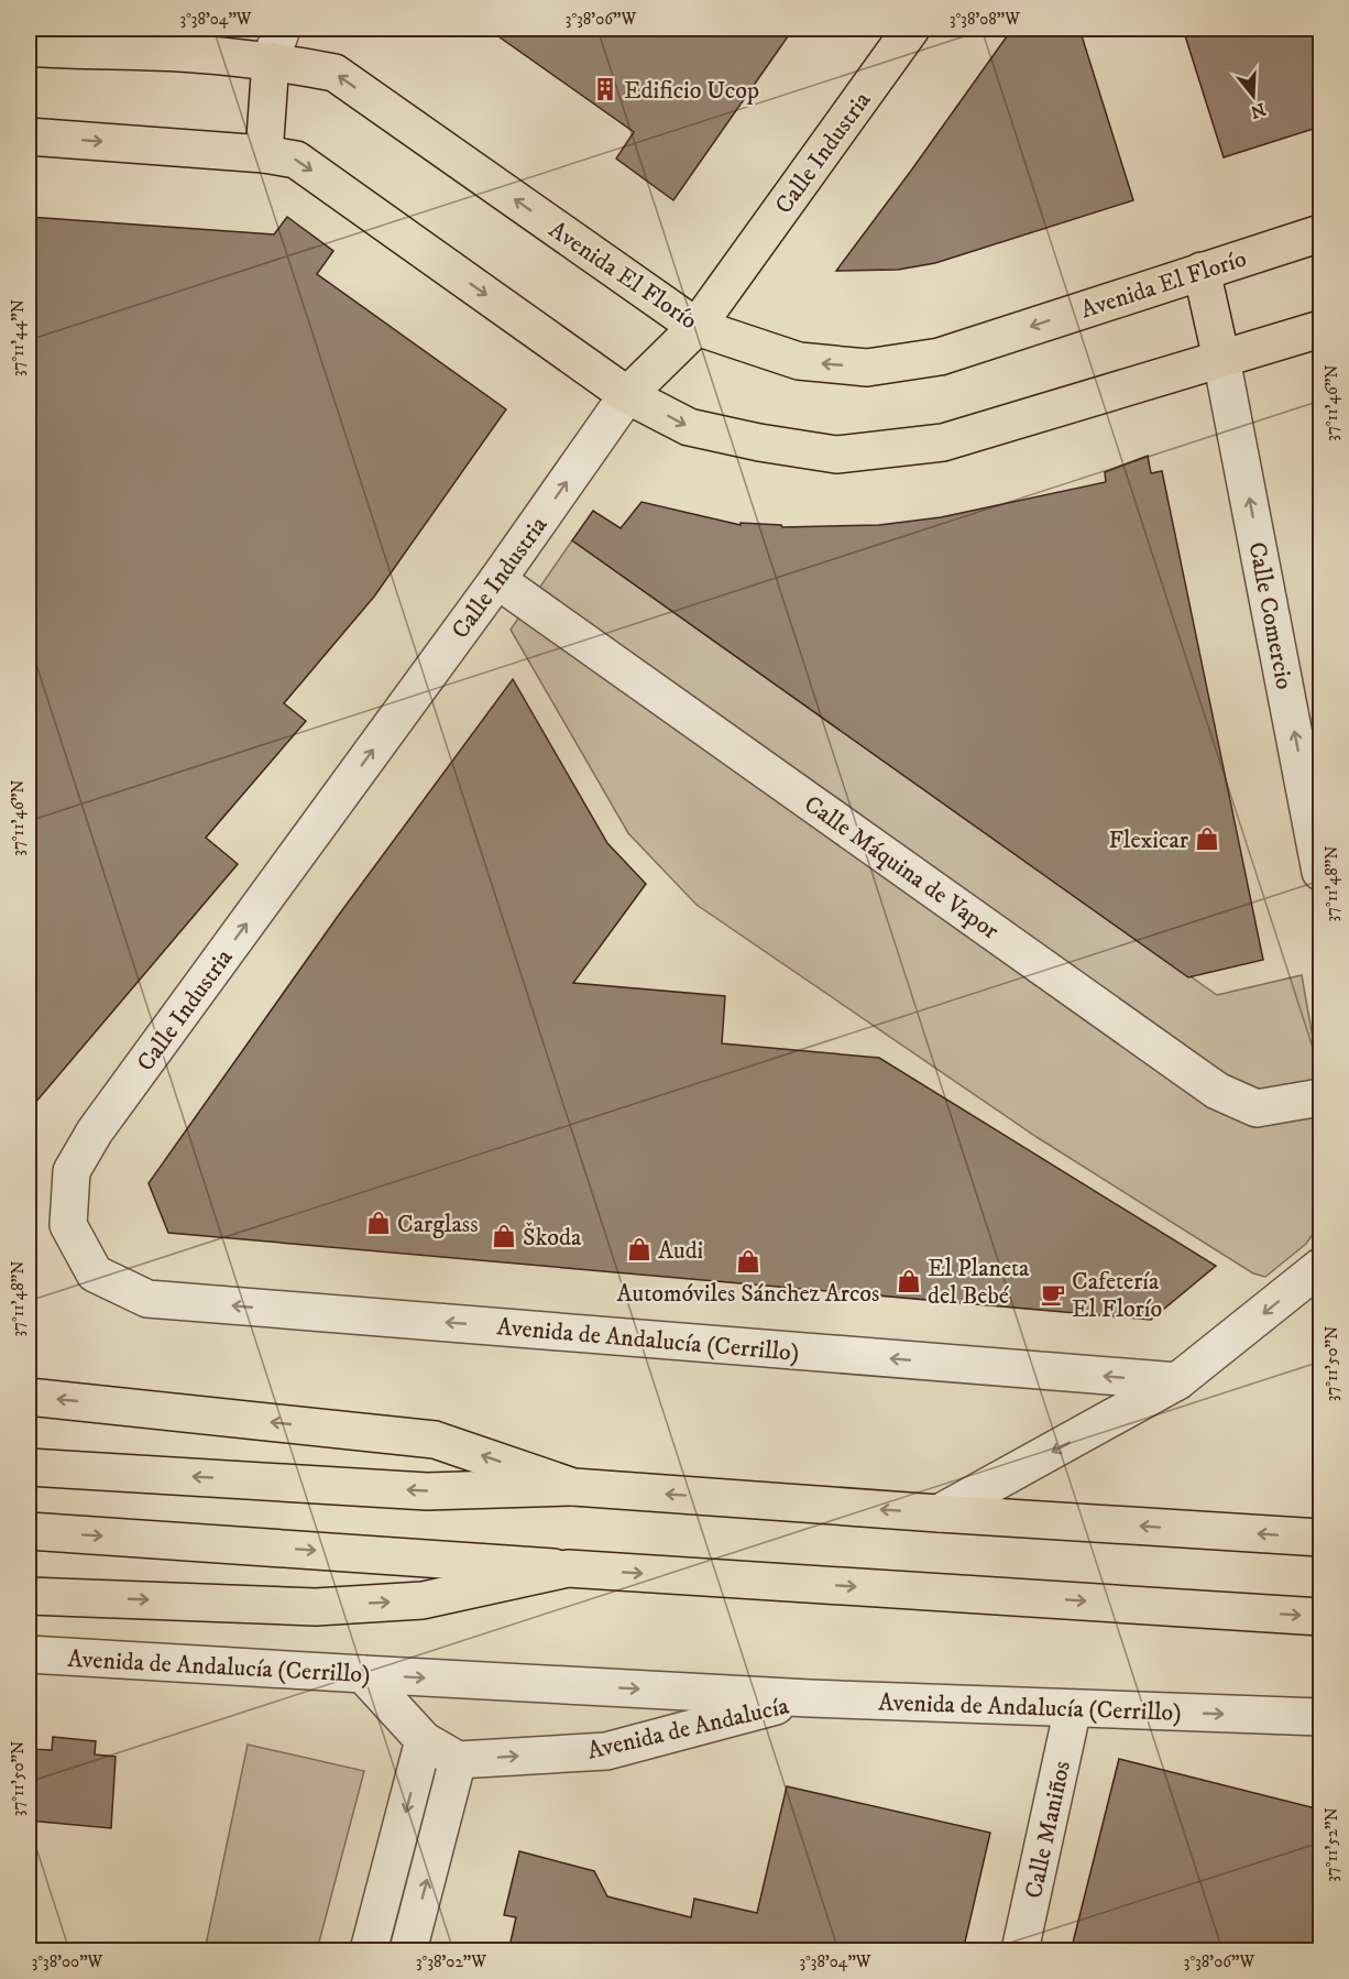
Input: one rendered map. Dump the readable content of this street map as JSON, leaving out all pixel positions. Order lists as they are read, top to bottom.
{
  "streets": {
    "main road": ["Calle Industria", "Avenida El Florío"],
    "street": [
      "Calle Comercio",
      "Calle Máquina de Vapor",
      "Avenida de Andalucía (Cerrillo)",
      "Avenida de Andalucía",
      "Calle Maniños"
    ]
  },
  "crossings": [
    ["Calle Industria", "Avenida El Florío"],
    ["Calle Industria", "Calle Máquina de Vapor"],
    ["Calle Industria", "Avenida de Andalucía (Cerrillo)"],
    ["Avenida de Andalucía (Cerrillo)", "Avenida de Andalucía"],
    ["Avenida de Andalucía (Cerrillo)", "Calle Maniños"]
  ],
  "one_way": ["Calle Industria", "Calle Comercio", "Avenida de Andalucía"],
  "places": {
    "building": ["Edificio Ucop"],
    "shop": [
      "Flexicar",
      "Carglass",
      "Škoda",
      "Audi",
      "Automóviles Sánchez Arcos",
      "El Planeta del Bebé"
    ],
    "cafe": ["Cafetería El Florío"]
  },
  "north": "bottom",
  "coordinates": [
    "3°38'04\"W",
    "3°38'06\"W",
    "3°38'08\"W",
    "37°11'44\"N",
    "37°11'46\"N",
    "37°11'48\"N",
    "37°11'50\"N",
    "37°11'52\"N",
    "3°38'00\"W",
    "3°38'02\"W"
  ]
}
